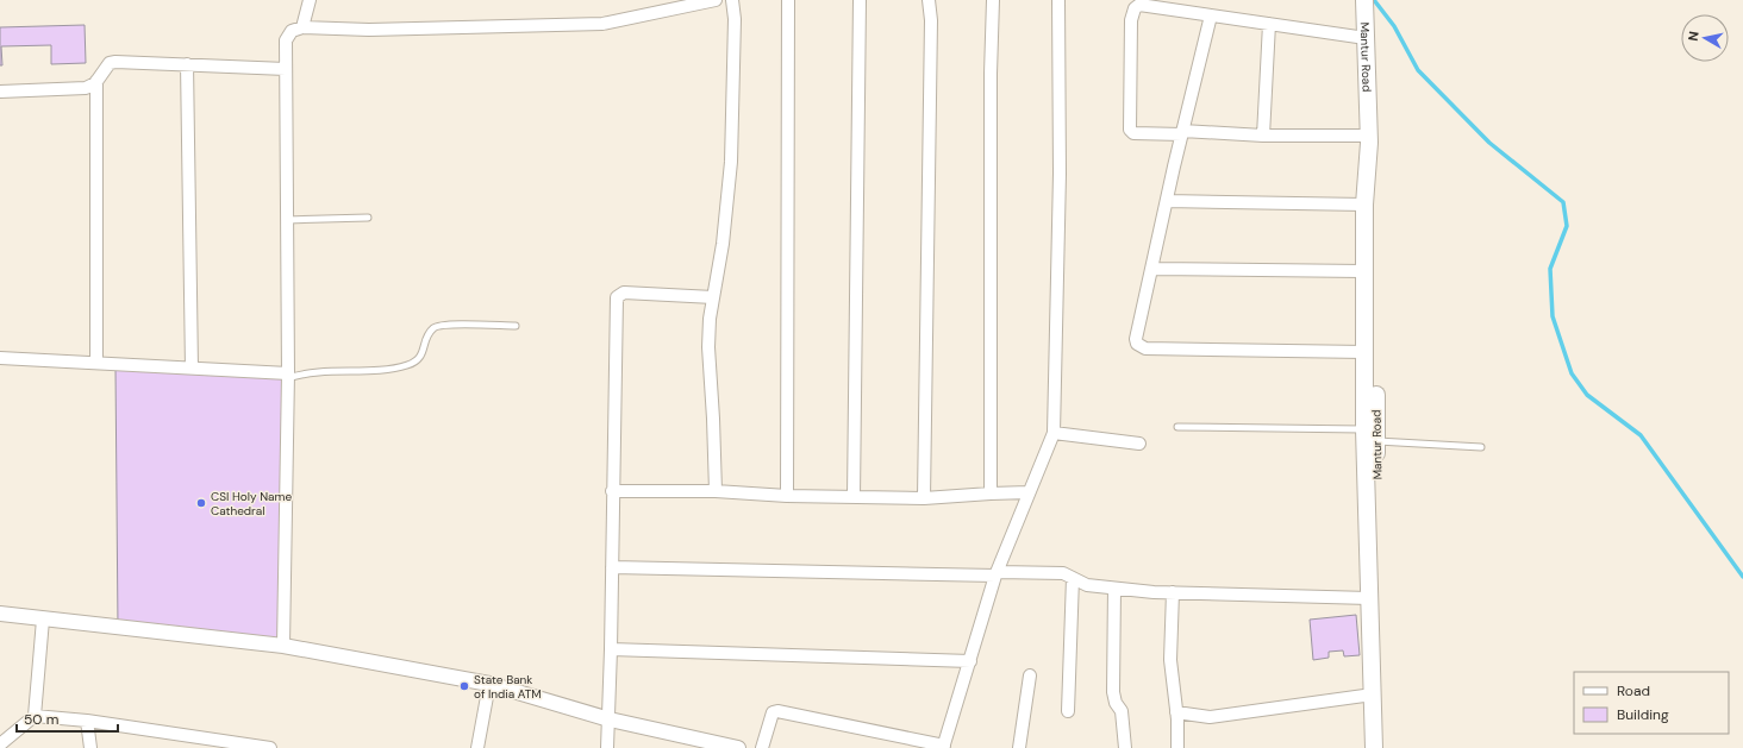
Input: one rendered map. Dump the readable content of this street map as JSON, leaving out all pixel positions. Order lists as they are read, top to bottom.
{
  "streets": {
    "main road": ["Mantur Road"]
  },
  "places": ["CSI Holy Name Cathedral", "State Bank of India ATM"],
  "legend": ["Road", "Building"],
  "scale_bar": "50 m",
  "north": "left"
}
